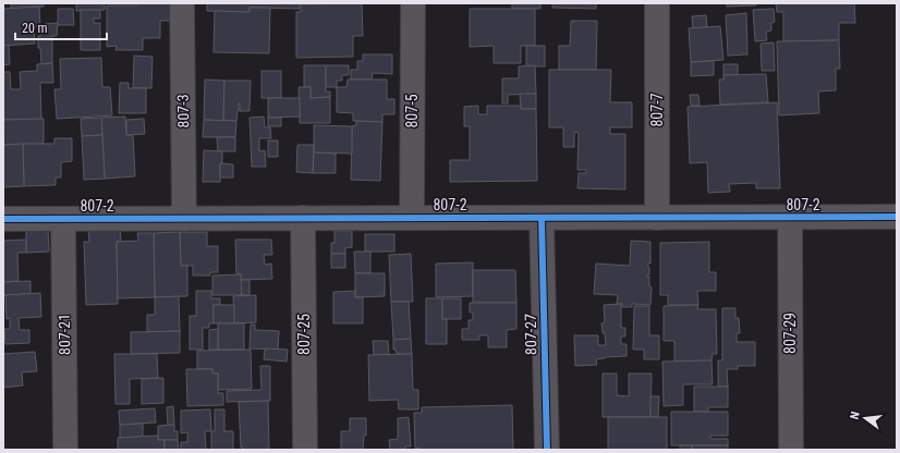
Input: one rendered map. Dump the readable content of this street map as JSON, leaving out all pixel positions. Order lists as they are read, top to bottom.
{
  "streets": {
    "street": [
      "807-7",
      "807-3",
      "807-5",
      "807-2",
      "807-29",
      "807-21",
      "807-25",
      "807-27"
    ]
  },
  "crossings": [
    ["807-7", "807-2"],
    ["807-3", "807-2"],
    ["807-5", "807-2"],
    ["807-2", "807-29"],
    ["807-2", "807-21"],
    ["807-2", "807-25"],
    ["807-2", "807-27"]
  ],
  "scale_bar": "20 m",
  "north": "left"
}
